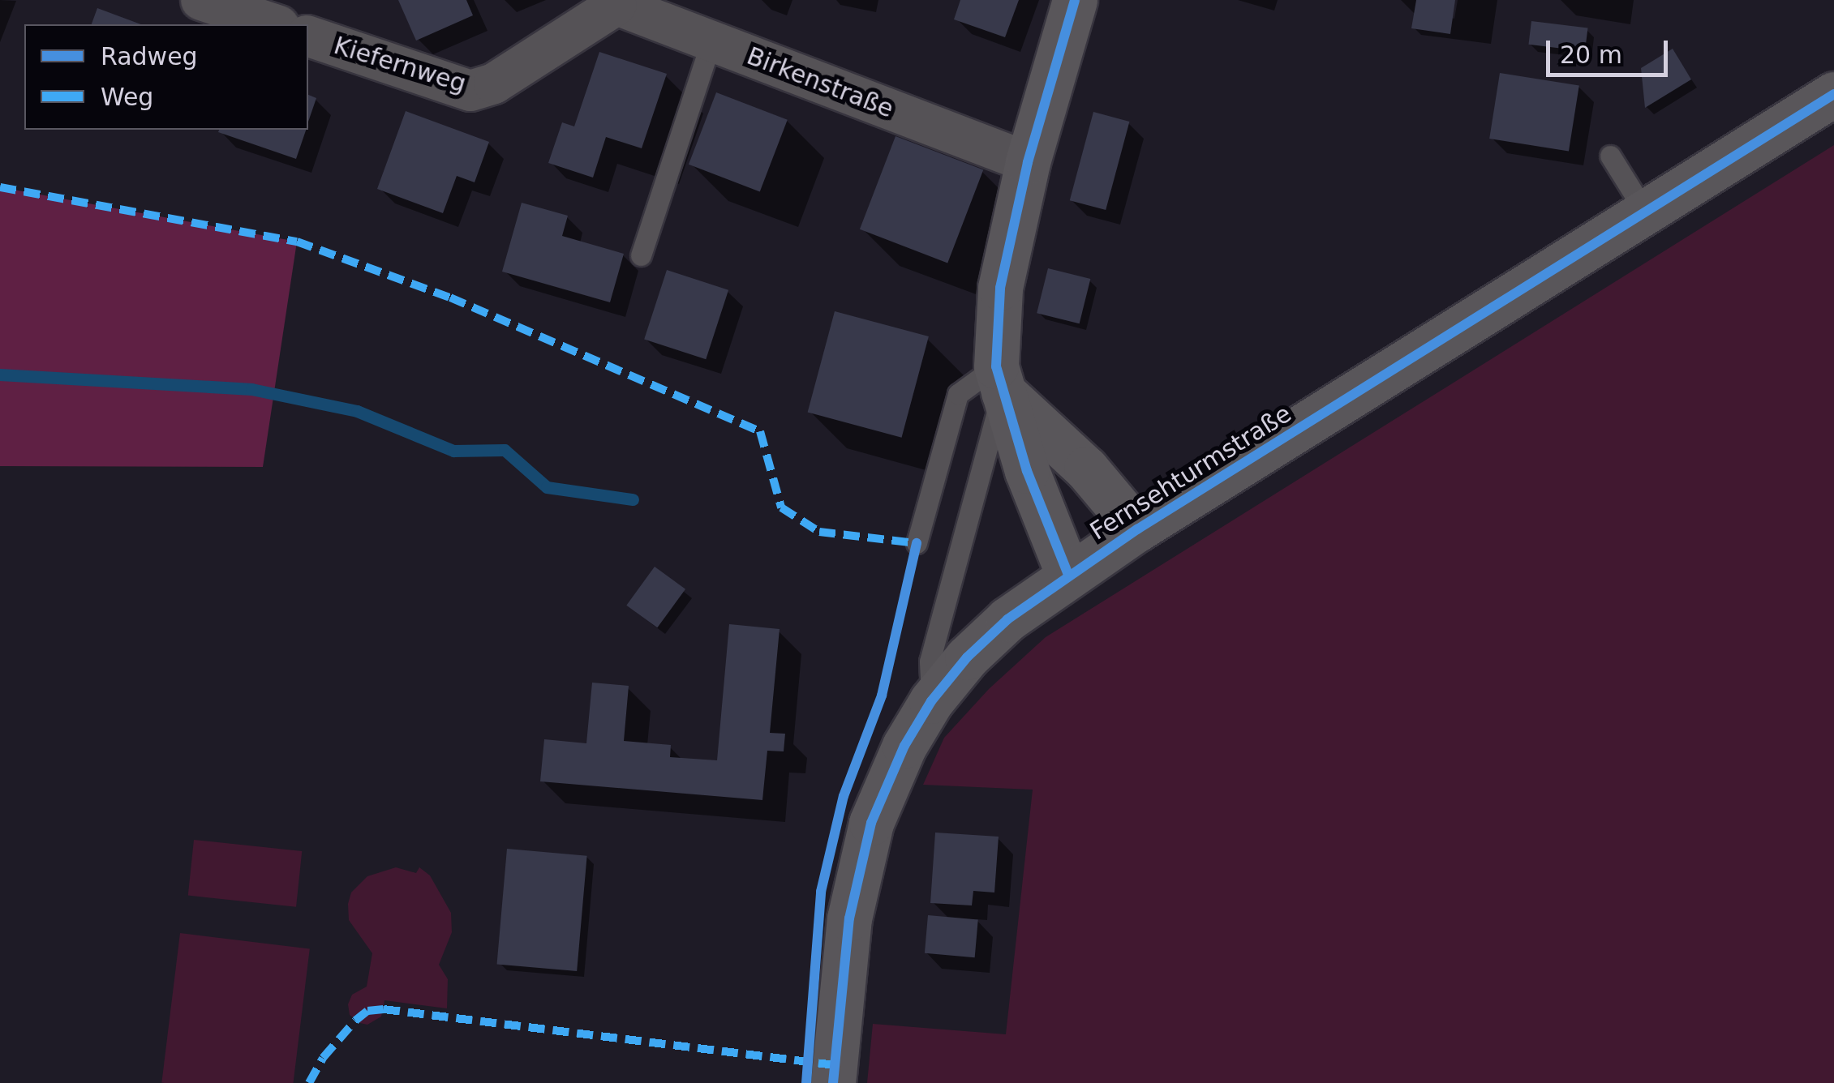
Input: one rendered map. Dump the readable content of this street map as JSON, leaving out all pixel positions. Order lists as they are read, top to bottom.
{
  "streets": {
    "street": ["Kiefernweg", "Birkenstraße", "Fernsehturmstraße"]
  },
  "crossings": [
    ["Kiefernweg", "Birkenstraße"]
  ],
  "legend": ["Radweg", "Weg"],
  "scale_bar": "20 m"
}
